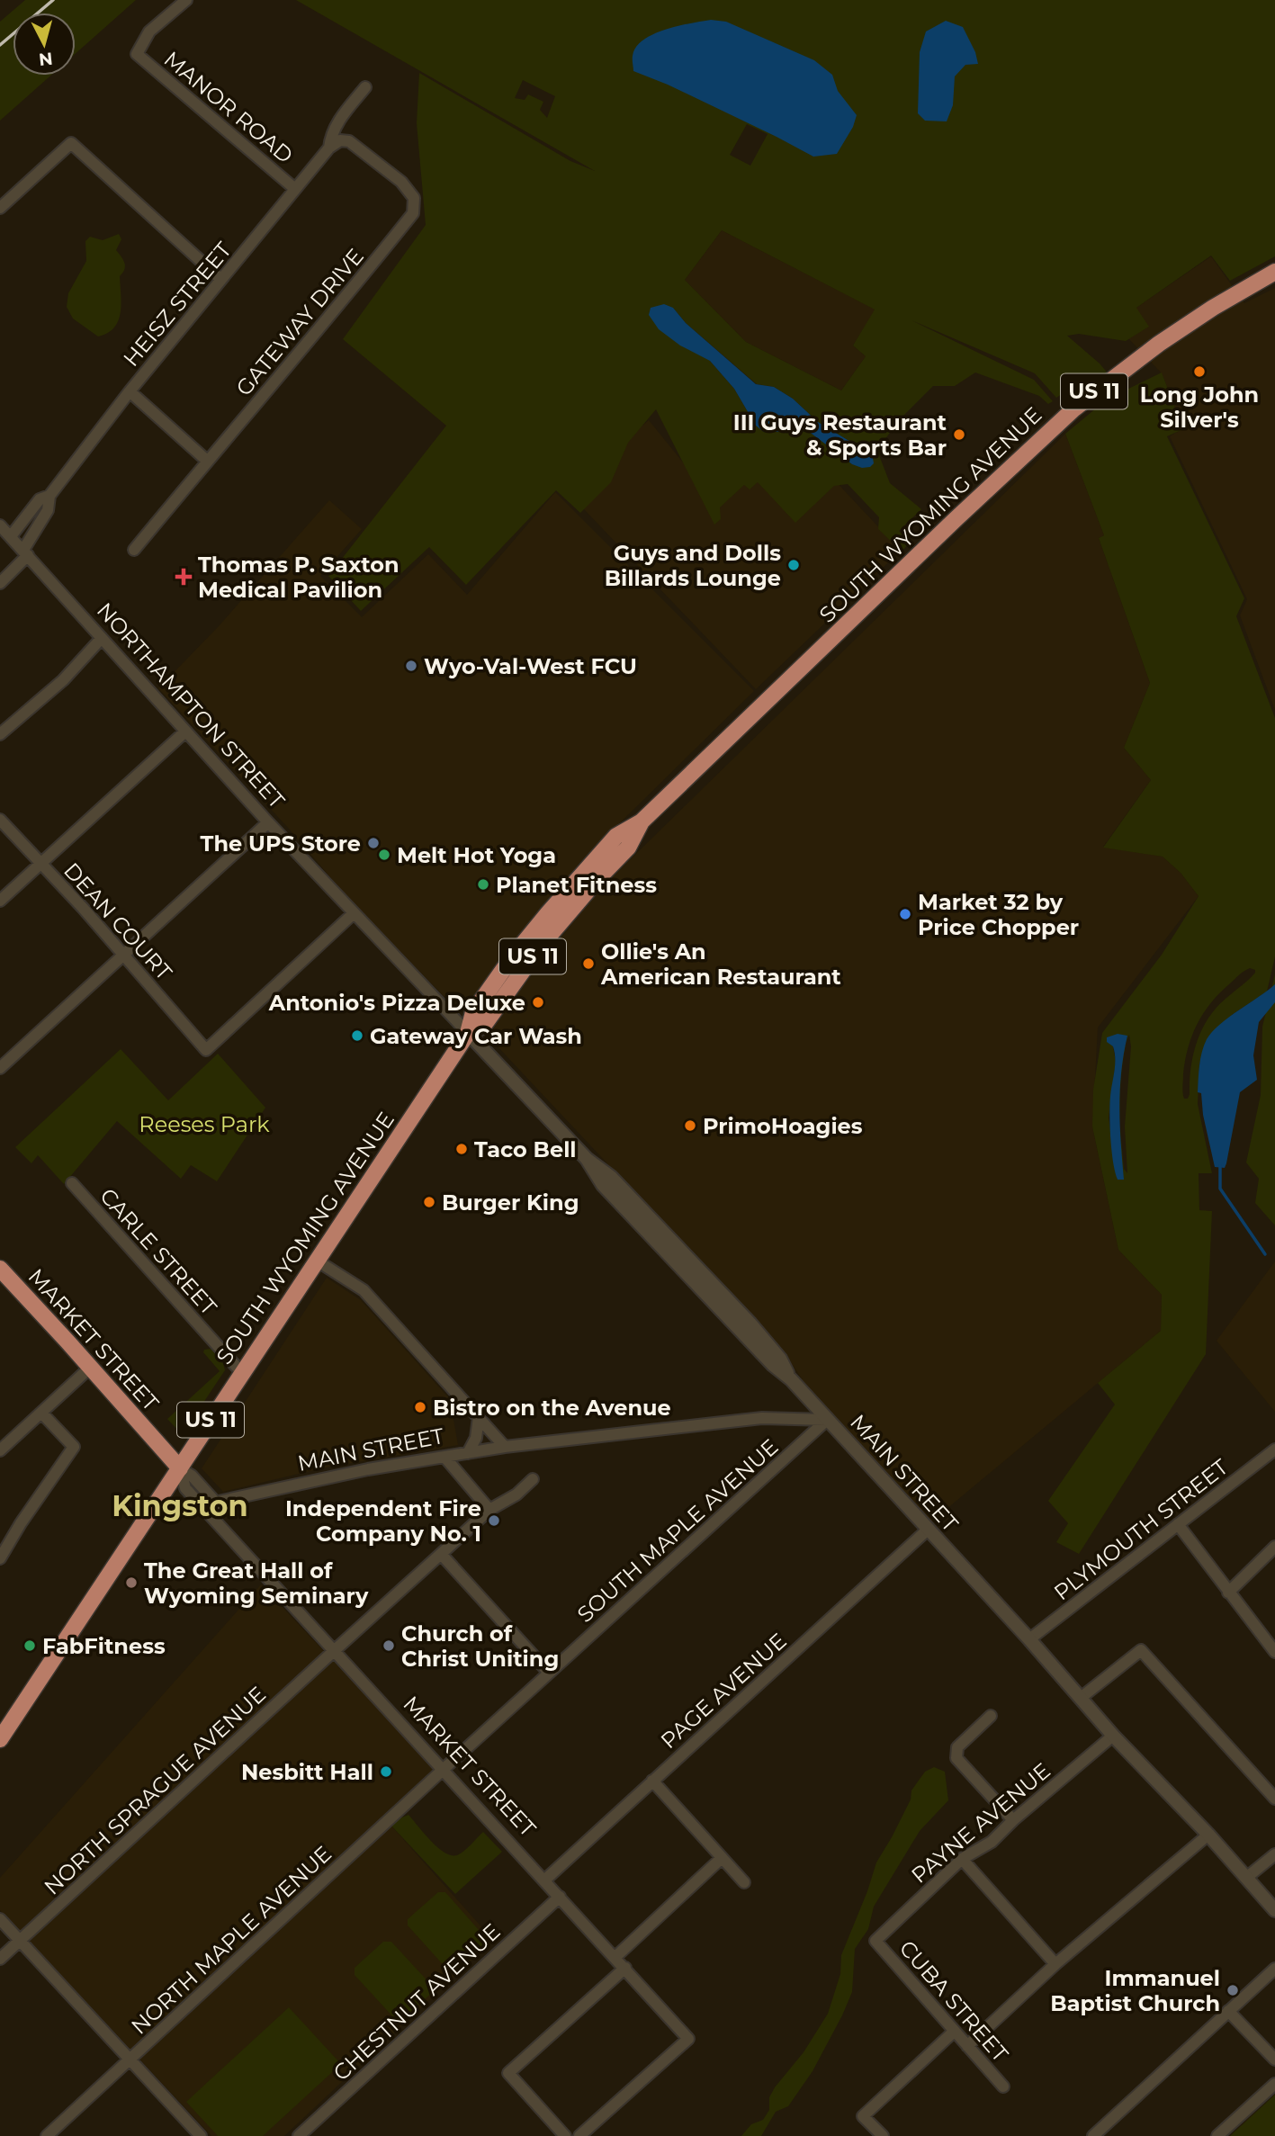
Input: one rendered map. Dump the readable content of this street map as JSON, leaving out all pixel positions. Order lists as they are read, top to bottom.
{
  "streets": {
    "main road": ["US 11", "SOUTH WYOMING AVENUE", "MARKET STREET"],
    "street": [
      "MANOR ROAD",
      "HEISZ STREET",
      "GATEWAY DRIVE",
      "NORTHAMPTON STREET",
      "DEAN COURT",
      "CARLE STREET",
      "MAIN STREET",
      "PLYMOUTH STREET",
      "SOUTH MAPLE AVENUE",
      "PAGE AVENUE",
      "NORTH SPRAGUE AVENUE",
      "PAYNE AVENUE",
      "NORTH MAPLE AVENUE",
      "CUBA STREET",
      "CHESTNUT AVENUE"
    ]
  },
  "crossings": [
    ["MANOR ROAD", "HEISZ STREET"],
    ["HEISZ STREET", "GATEWAY DRIVE"],
    ["HEISZ STREET", "NORTHAMPTON STREET"],
    ["US 11", "SOUTH WYOMING AVENUE"],
    ["US 11", "MARKET STREET"],
    ["SOUTH WYOMING AVENUE", "NORTHAMPTON STREET"],
    ["SOUTH WYOMING AVENUE", "CARLE STREET"],
    ["SOUTH WYOMING AVENUE", "MARKET STREET"],
    ["NORTHAMPTON STREET", "DEAN COURT"],
    ["NORTHAMPTON STREET", "MAIN STREET"],
    ["NORTHAMPTON STREET", "SOUTH MAPLE AVENUE"],
    ["MARKET STREET", "MAIN STREET"],
    ["MARKET STREET", "SOUTH MAPLE AVENUE"],
    ["MARKET STREET", "PAGE AVENUE"],
    ["MARKET STREET", "NORTH SPRAGUE AVENUE"],
    ["MARKET STREET", "NORTH MAPLE AVENUE"],
    ["MARKET STREET", "CHESTNUT AVENUE"],
    ["MAIN STREET", "PLYMOUTH STREET"],
    ["MAIN STREET", "SOUTH MAPLE AVENUE"],
    ["MAIN STREET", "PAGE AVENUE"],
    ["MAIN STREET", "PAYNE AVENUE"],
    ["SOUTH MAPLE AVENUE", "NORTH MAPLE AVENUE"],
    ["PAYNE AVENUE", "CUBA STREET"]
  ],
  "districts": ["Kingston"],
  "parks": ["Reeses Park"],
  "places": {
    "other": [
      "Long John Silver's",
      "III Guys Restaurant & Sports Bar",
      "Guys and Dolls Billards Lounge",
      "Wyo-Val-West FCU",
      "The UPS Store",
      "Melt Hot Yoga",
      "Planet Fitness",
      "Market 32 by Price Chopper",
      "Ollie's An American Restaurant",
      "Antonio's Pizza Deluxe",
      "Gateway Car Wash",
      "PrimoHoagies",
      "Taco Bell",
      "Burger King",
      "Bistro on the Avenue",
      "Independent Fire Company No. 1",
      "The Great Hall of Wyoming Seminary",
      "FabFitness",
      "Church of Christ Uniting",
      "Nesbitt Hall",
      "Immanuel Baptist Church"
    ],
    "health": ["Thomas P. Saxton Medical Pavilion"]
  },
  "north": "bottom"
}
